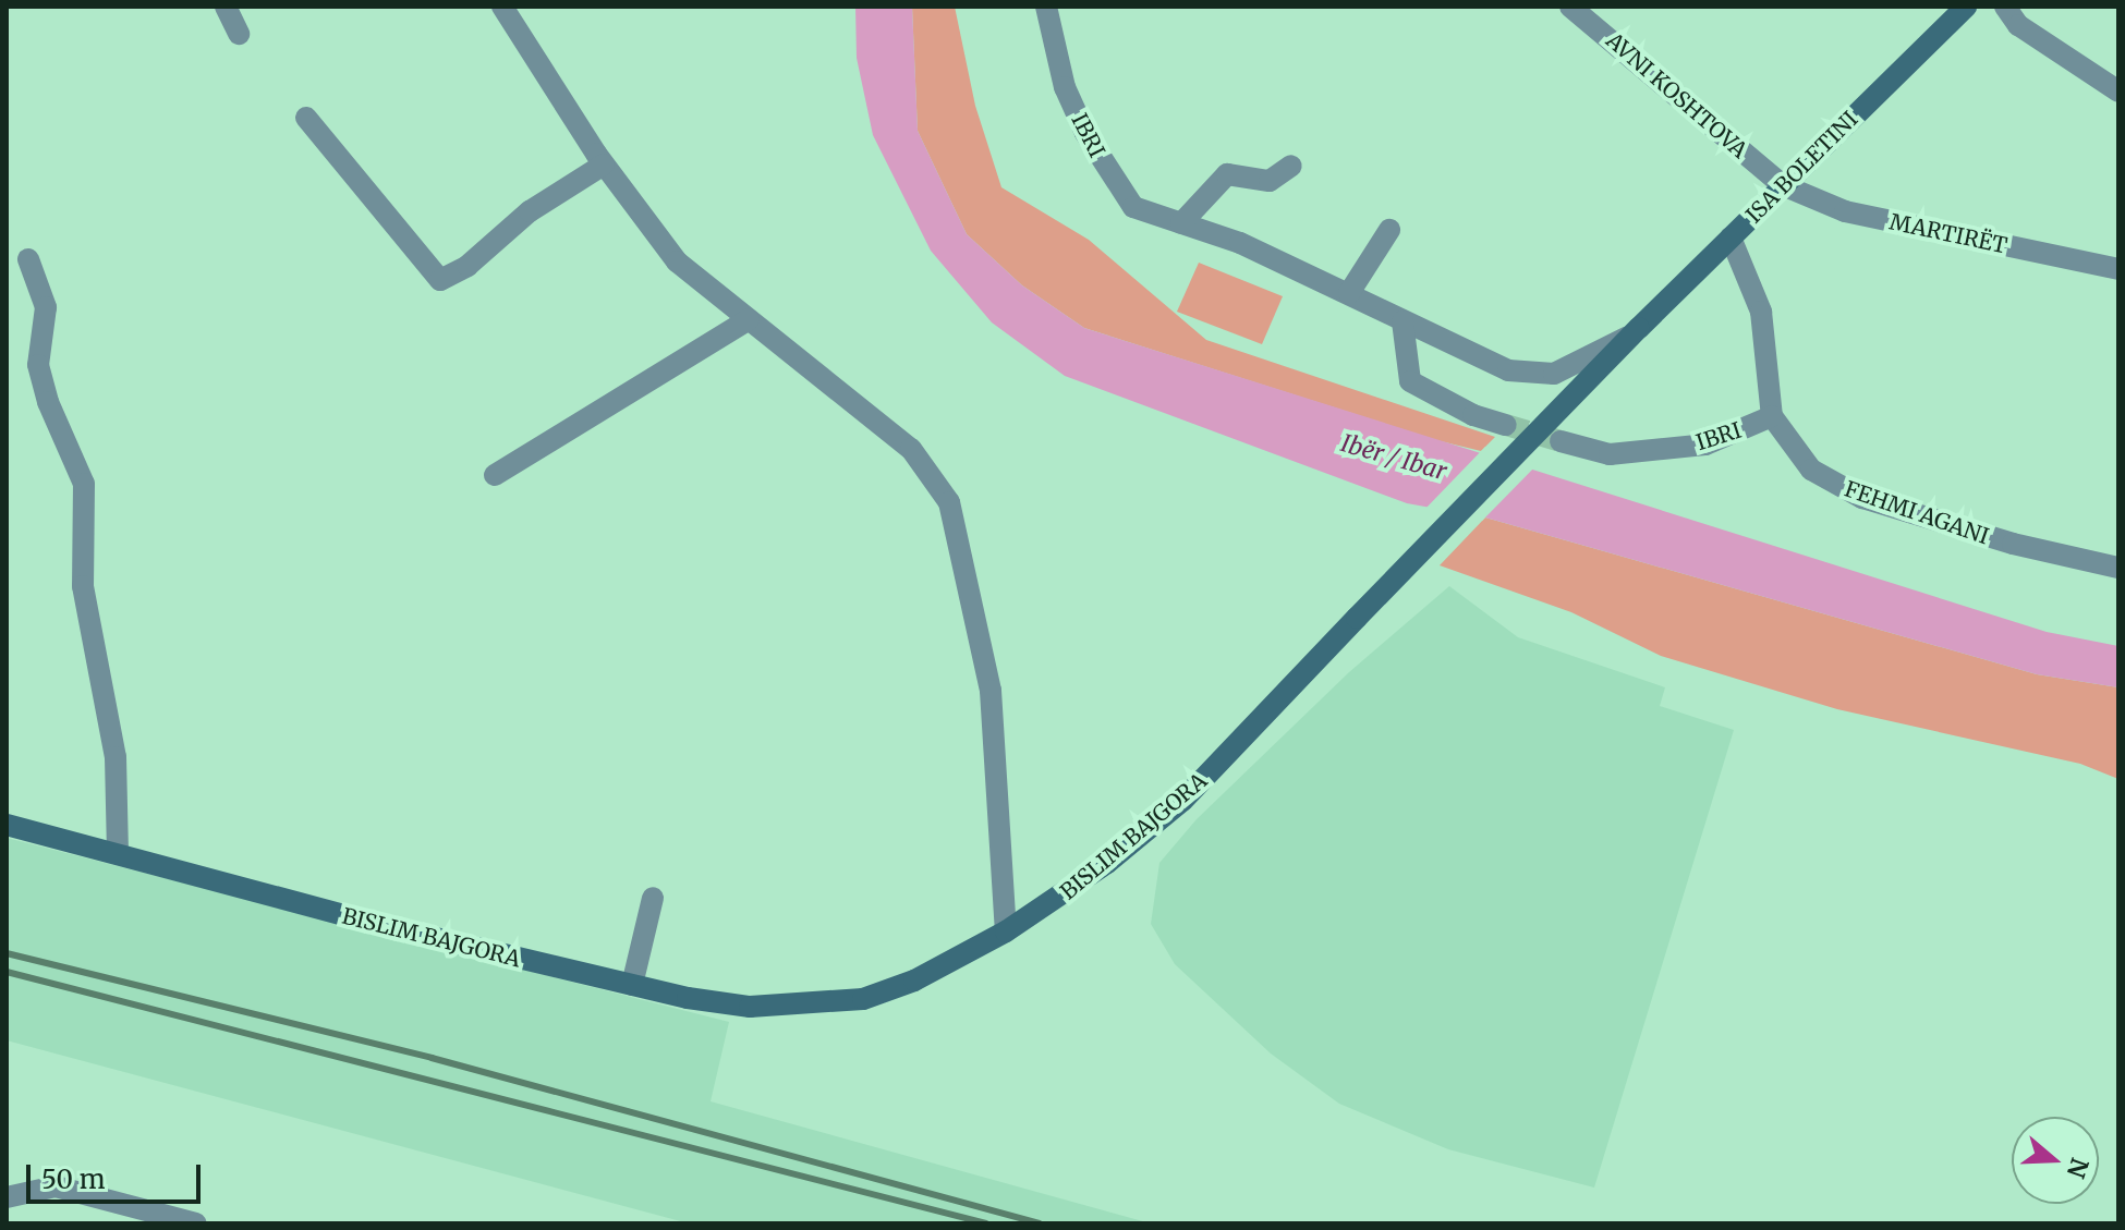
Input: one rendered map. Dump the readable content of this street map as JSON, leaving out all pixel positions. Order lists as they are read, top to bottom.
{
  "streets": {
    "main road": ["ISA BOLETINI", "BISLIM BAJGORA"],
    "street": [
      "AVNI KOSHTOVA",
      "IBRI",
      "MARTIRËT",
      "FEHMI AGANI"
    ]
  },
  "crossings": [
    ["AVNI KOSHTOVA", "ISA BOLETINI"],
    ["AVNI KOSHTOVA", "MARTIRËT"],
    ["IBRI", "ISA BOLETINI"],
    ["IBRI", "FEHMI AGANI"],
    ["IBRI", "BISLIM BAJGORA"],
    ["ISA BOLETINI", "MARTIRËT"],
    ["ISA BOLETINI", "BISLIM BAJGORA"]
  ],
  "water": ["Ibër / Ibar"],
  "scale_bar": "50 m",
  "north": "right"
}
